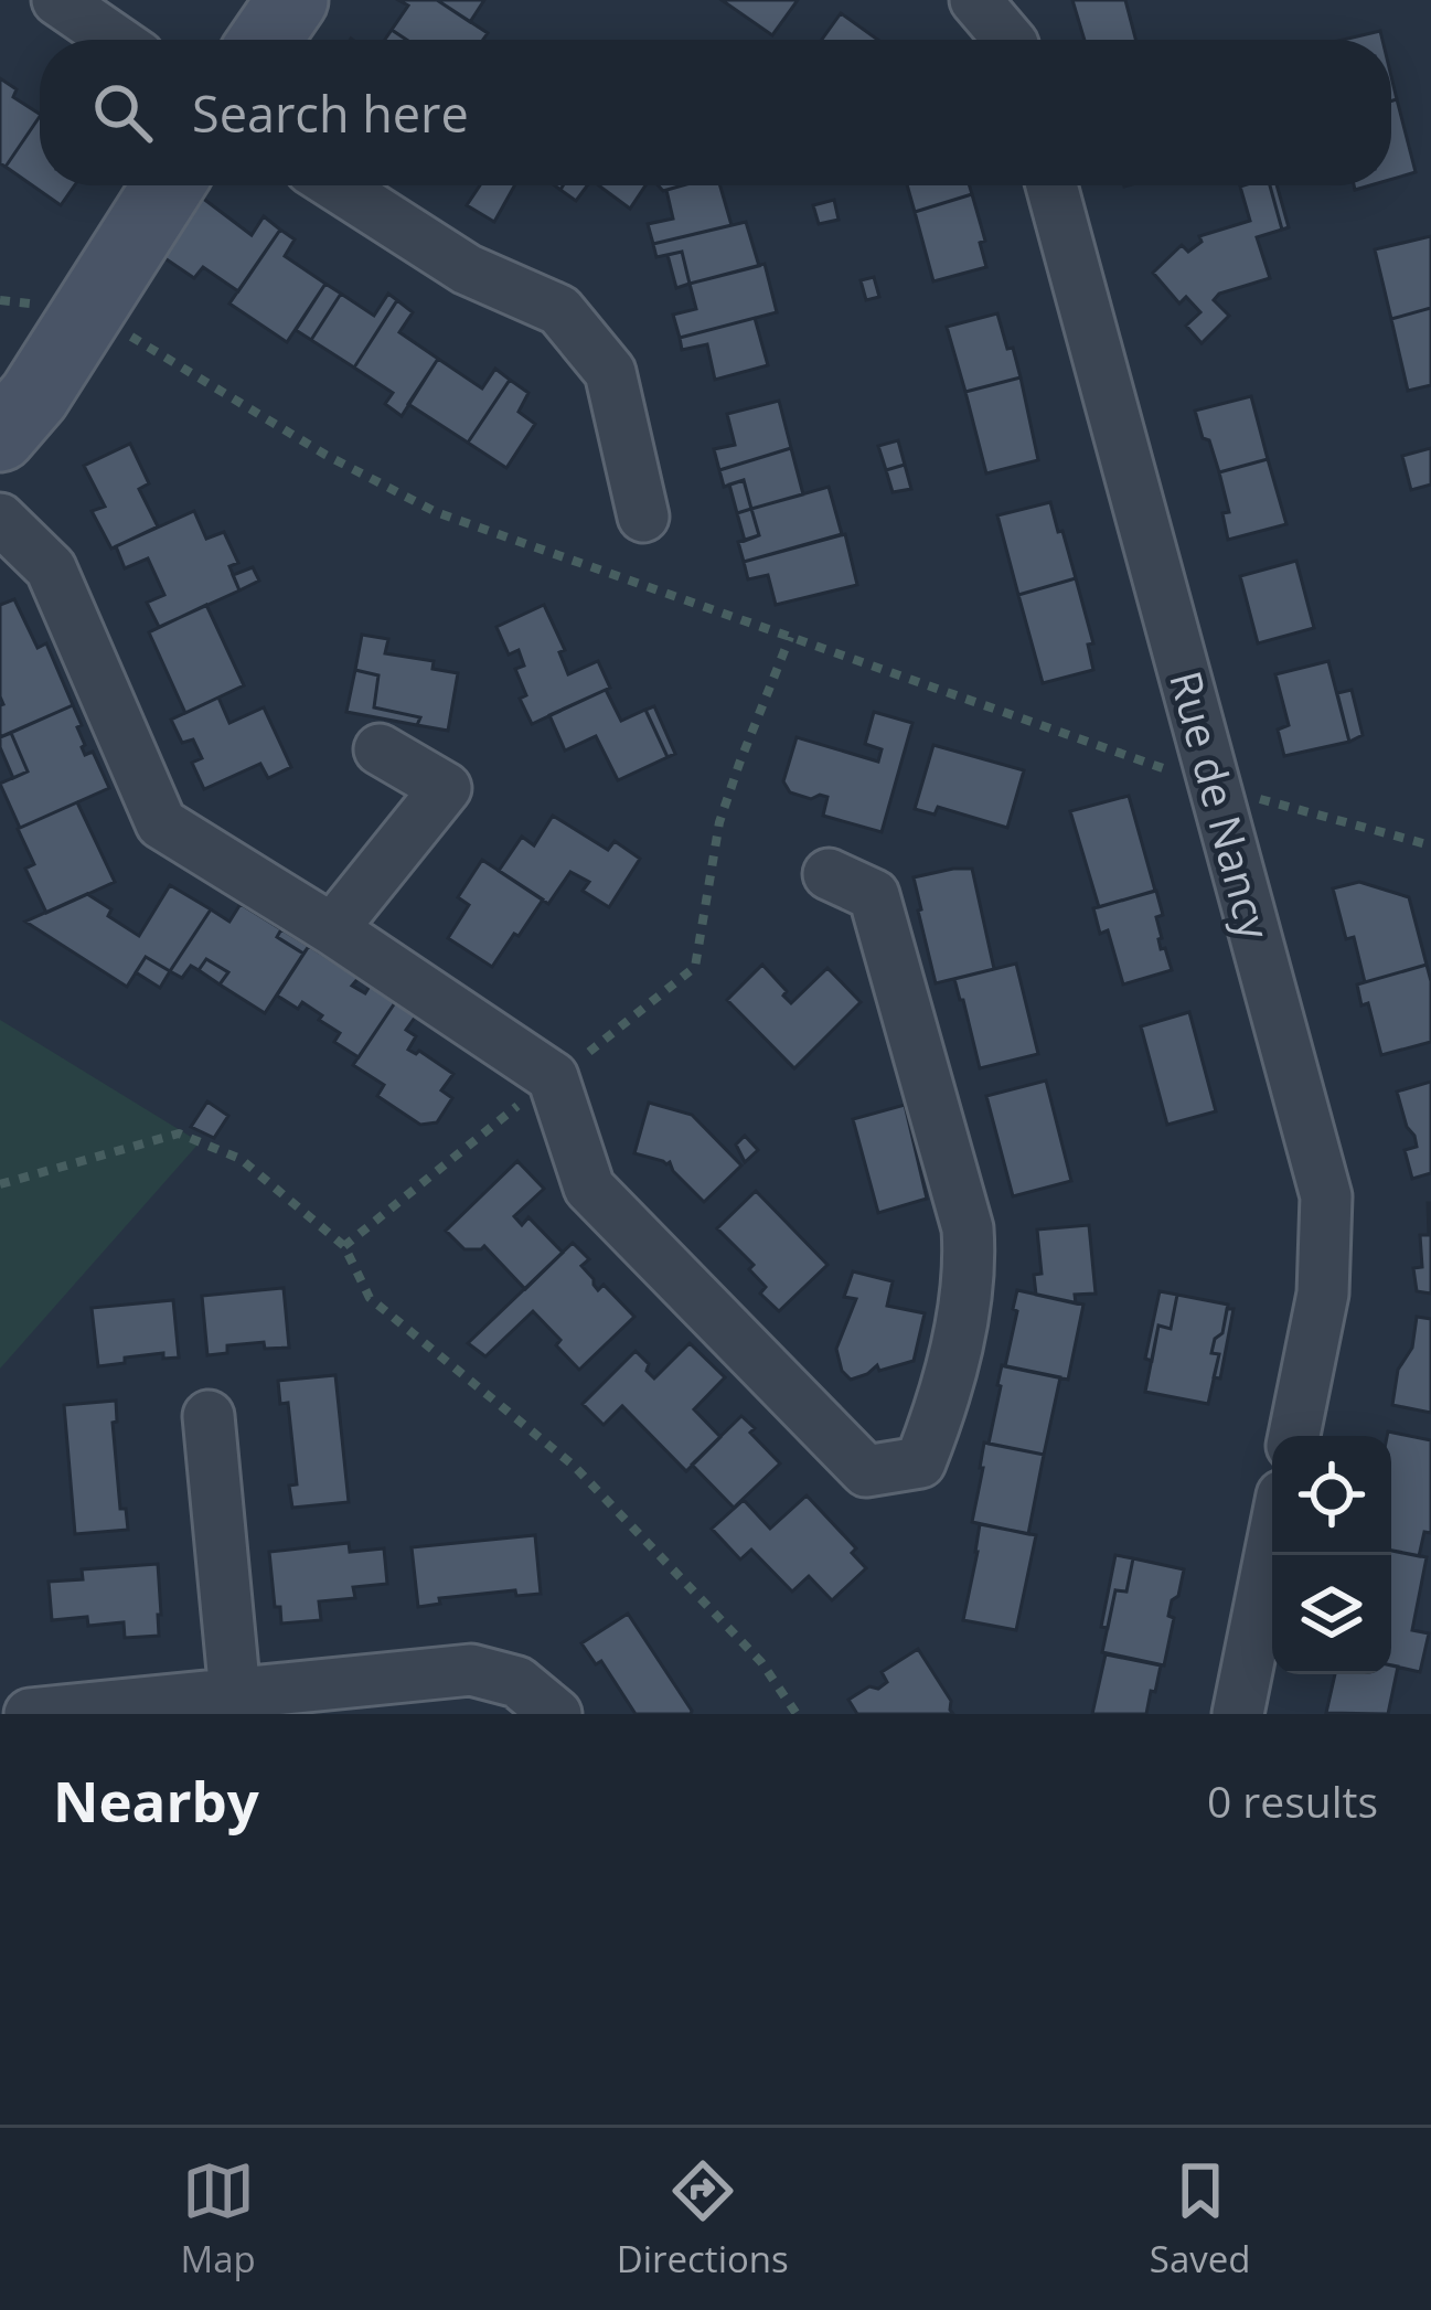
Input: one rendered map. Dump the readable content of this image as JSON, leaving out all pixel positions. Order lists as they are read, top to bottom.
{
  "streets": {
    "street": ["Rue de Nancy"]
  },
  "page": {
    "search": "Search here",
    "heading": ["Nearby", "0 results"],
    "nav": ["Map", "Directions", "Saved"]
  }
}
